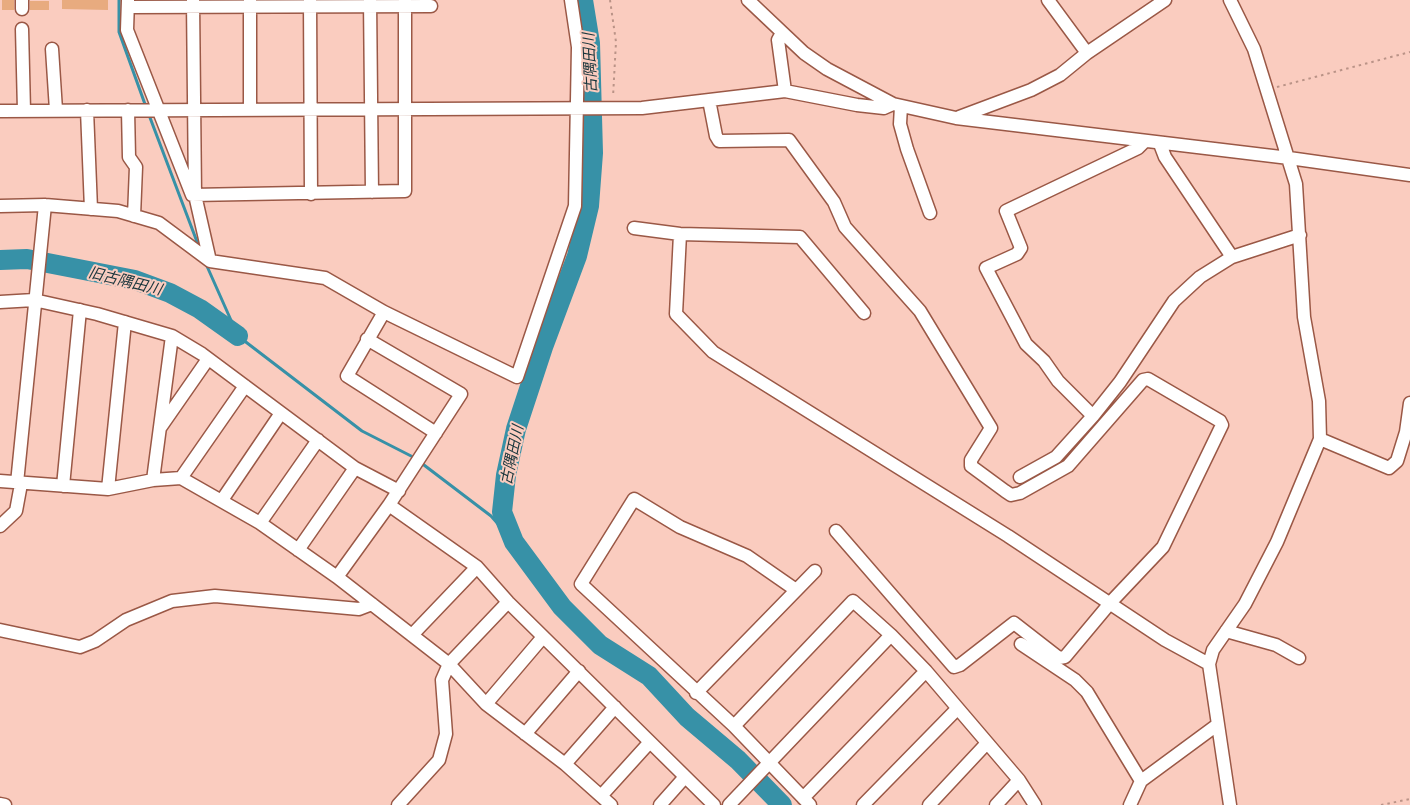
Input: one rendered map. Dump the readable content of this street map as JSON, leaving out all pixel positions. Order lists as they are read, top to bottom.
{
  "water": ["古隅田川", "旧古隅田川"]
}
